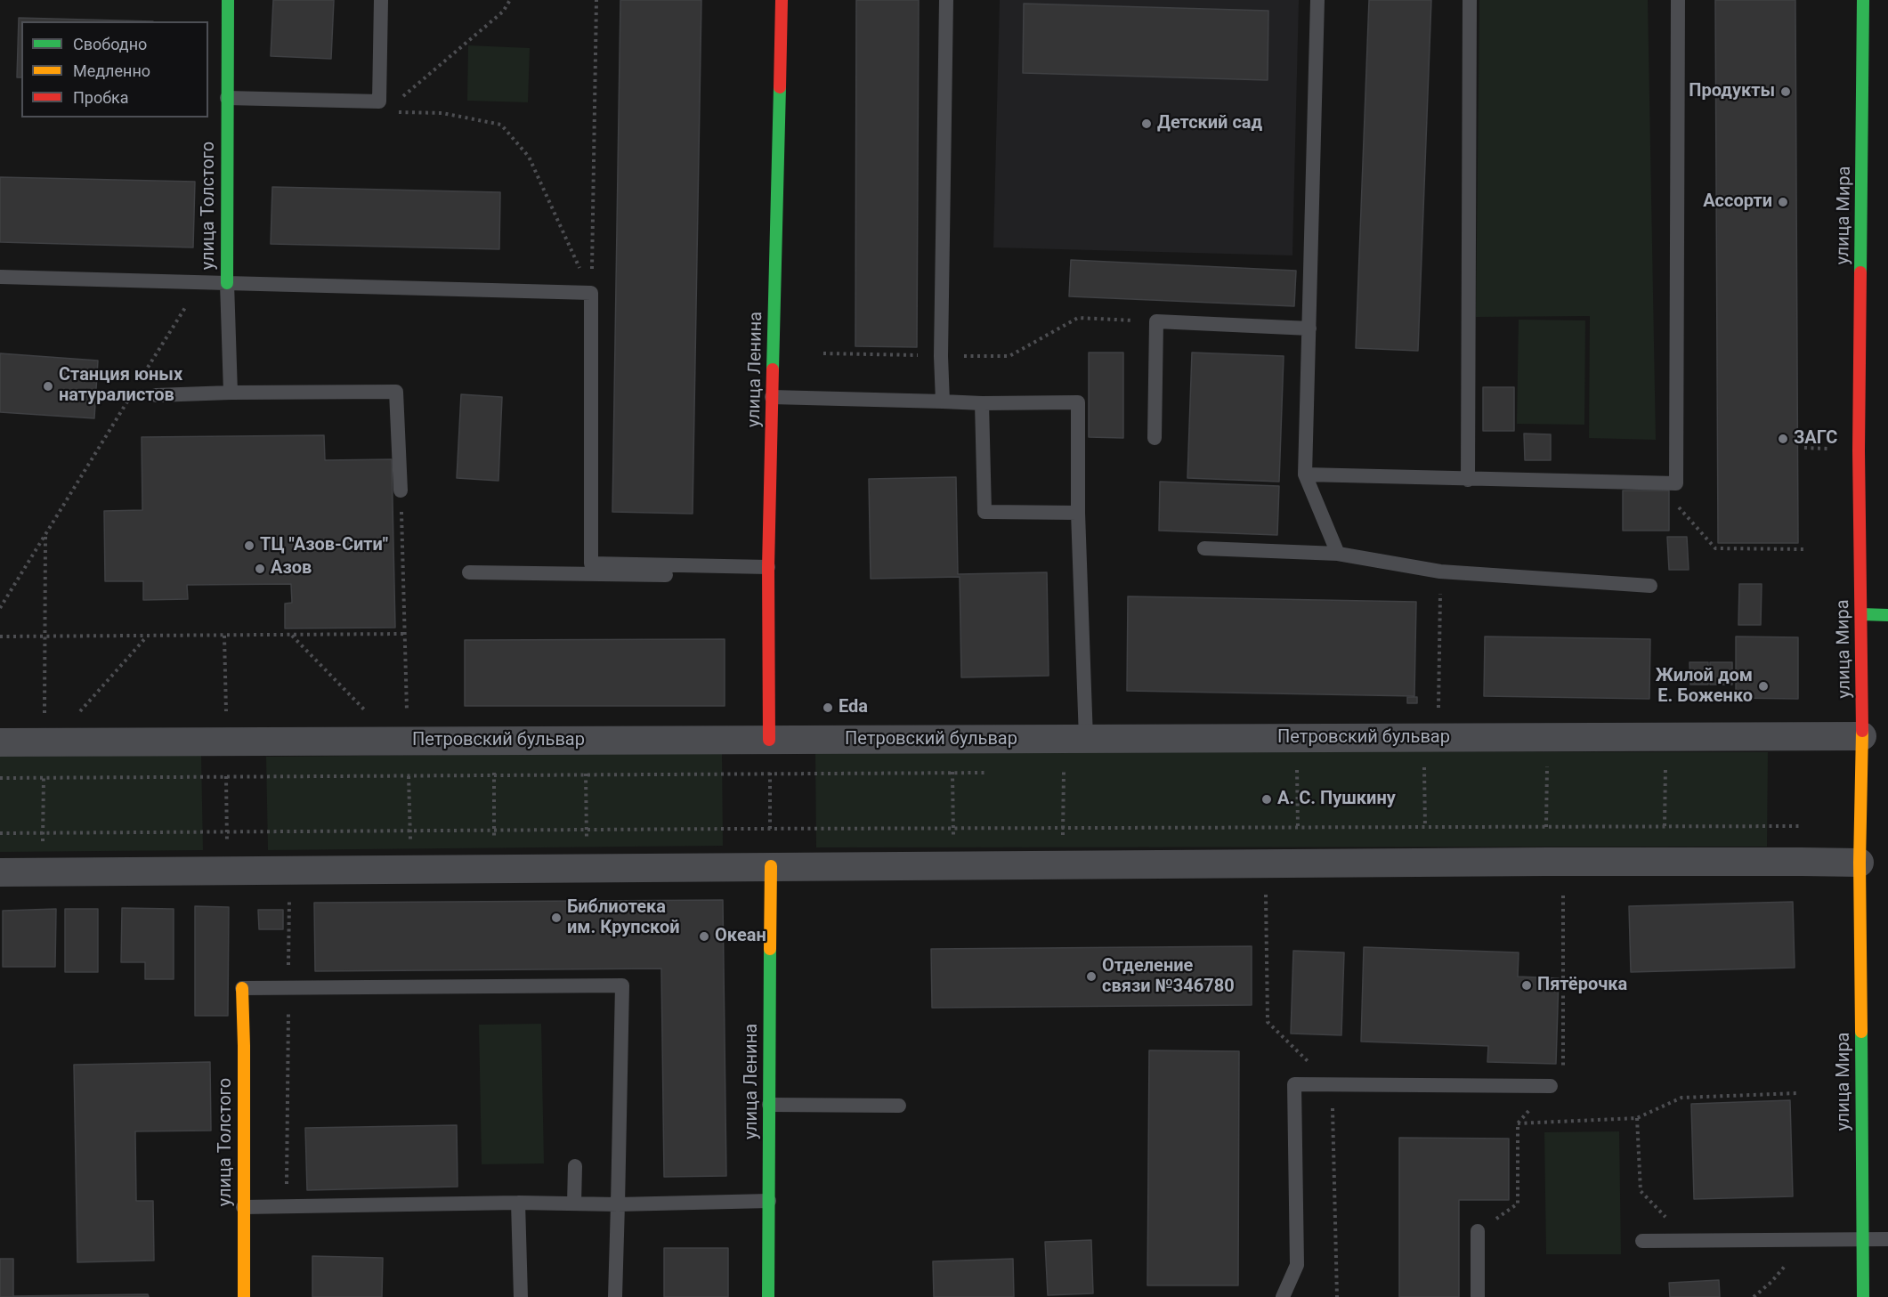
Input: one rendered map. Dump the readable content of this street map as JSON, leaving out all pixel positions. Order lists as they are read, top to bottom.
{
  "streets": {
    "street": [
      "улица Толстого",
      "улица Мира",
      "улица Ленина",
      "Петровский бульвар"
    ]
  },
  "crossings": [
    ["улица Мира", "Петровский бульвар"],
    ["улица Ленина", "Петровский бульвар"]
  ],
  "places": [
    "Продукты",
    "Детский сад",
    "Ассорти",
    "Станция юных натуралистов",
    "ЗАГС",
    "ТЦ \"Азов-Сити\"",
    "Азов",
    "Жилой дом Е. Боженко",
    "Eda",
    "А. С. Пушкину",
    "Библиотека им. Крупской",
    "Океан",
    "Отделение связи №346780",
    "Пятёрочка"
  ],
  "legend": ["Свободно", "Медленно", "Пробка"]
}
